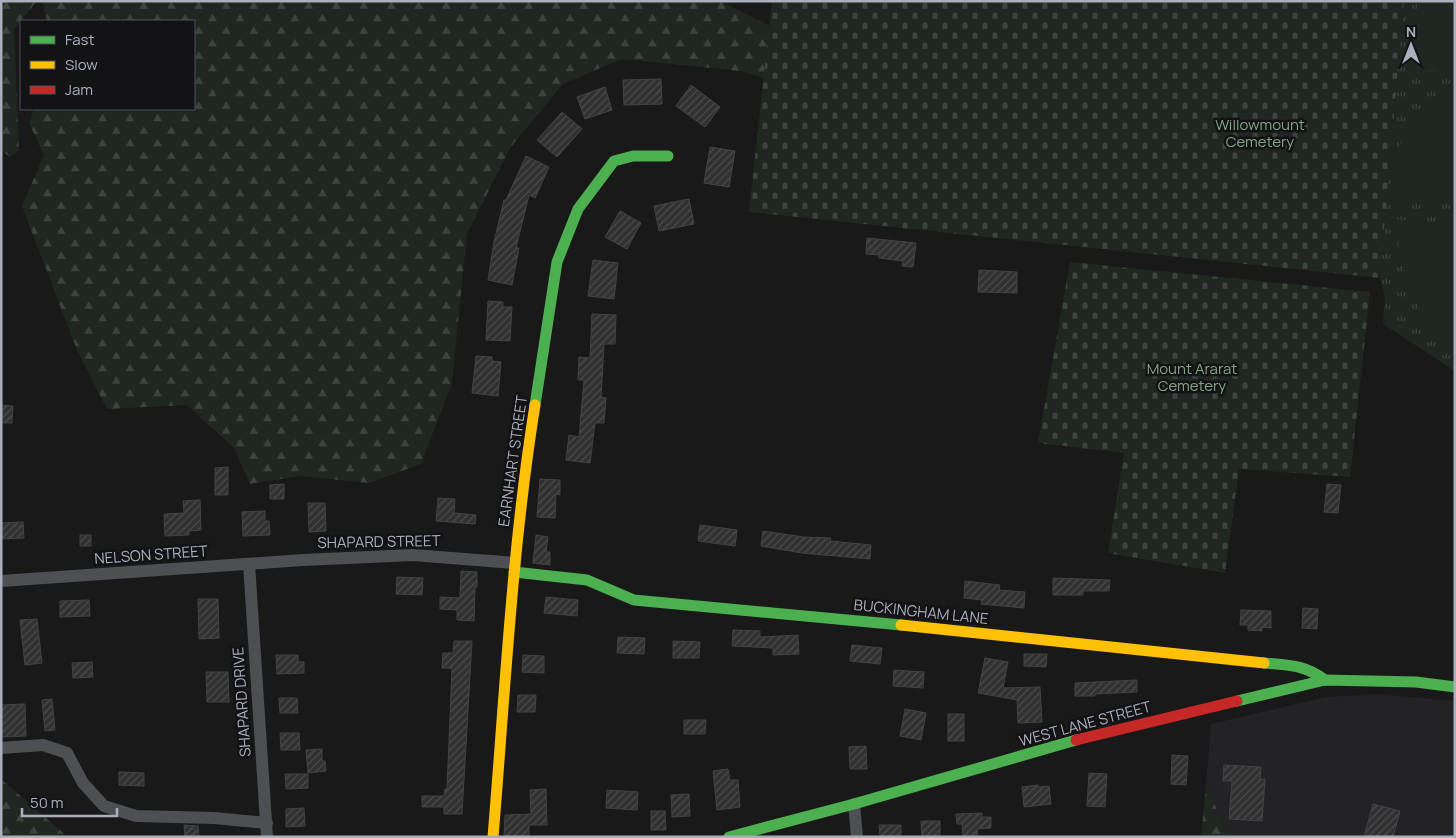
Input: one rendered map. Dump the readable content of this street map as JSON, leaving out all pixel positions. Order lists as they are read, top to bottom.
{
  "streets": {
    "street": [
      "EARNHART STREET",
      "SHAPARD STREET",
      "NELSON STREET",
      "BUCKINGHAM LANE",
      "SHAPARD DRIVE",
      "WEST LANE STREET"
    ]
  },
  "crossings": [
    ["EARNHART STREET", "SHAPARD STREET"],
    ["EARNHART STREET", "BUCKINGHAM LANE"],
    ["SHAPARD STREET", "NELSON STREET"],
    ["SHAPARD STREET", "BUCKINGHAM LANE"],
    ["NELSON STREET", "SHAPARD DRIVE"],
    ["BUCKINGHAM LANE", "WEST LANE STREET"]
  ],
  "parks": ["Willowmount Cemetery", "Mount Ararat Cemetery"],
  "legend": ["Fast", "Slow", "Jam"],
  "scale_bar": "50 m",
  "north": "top"
}
